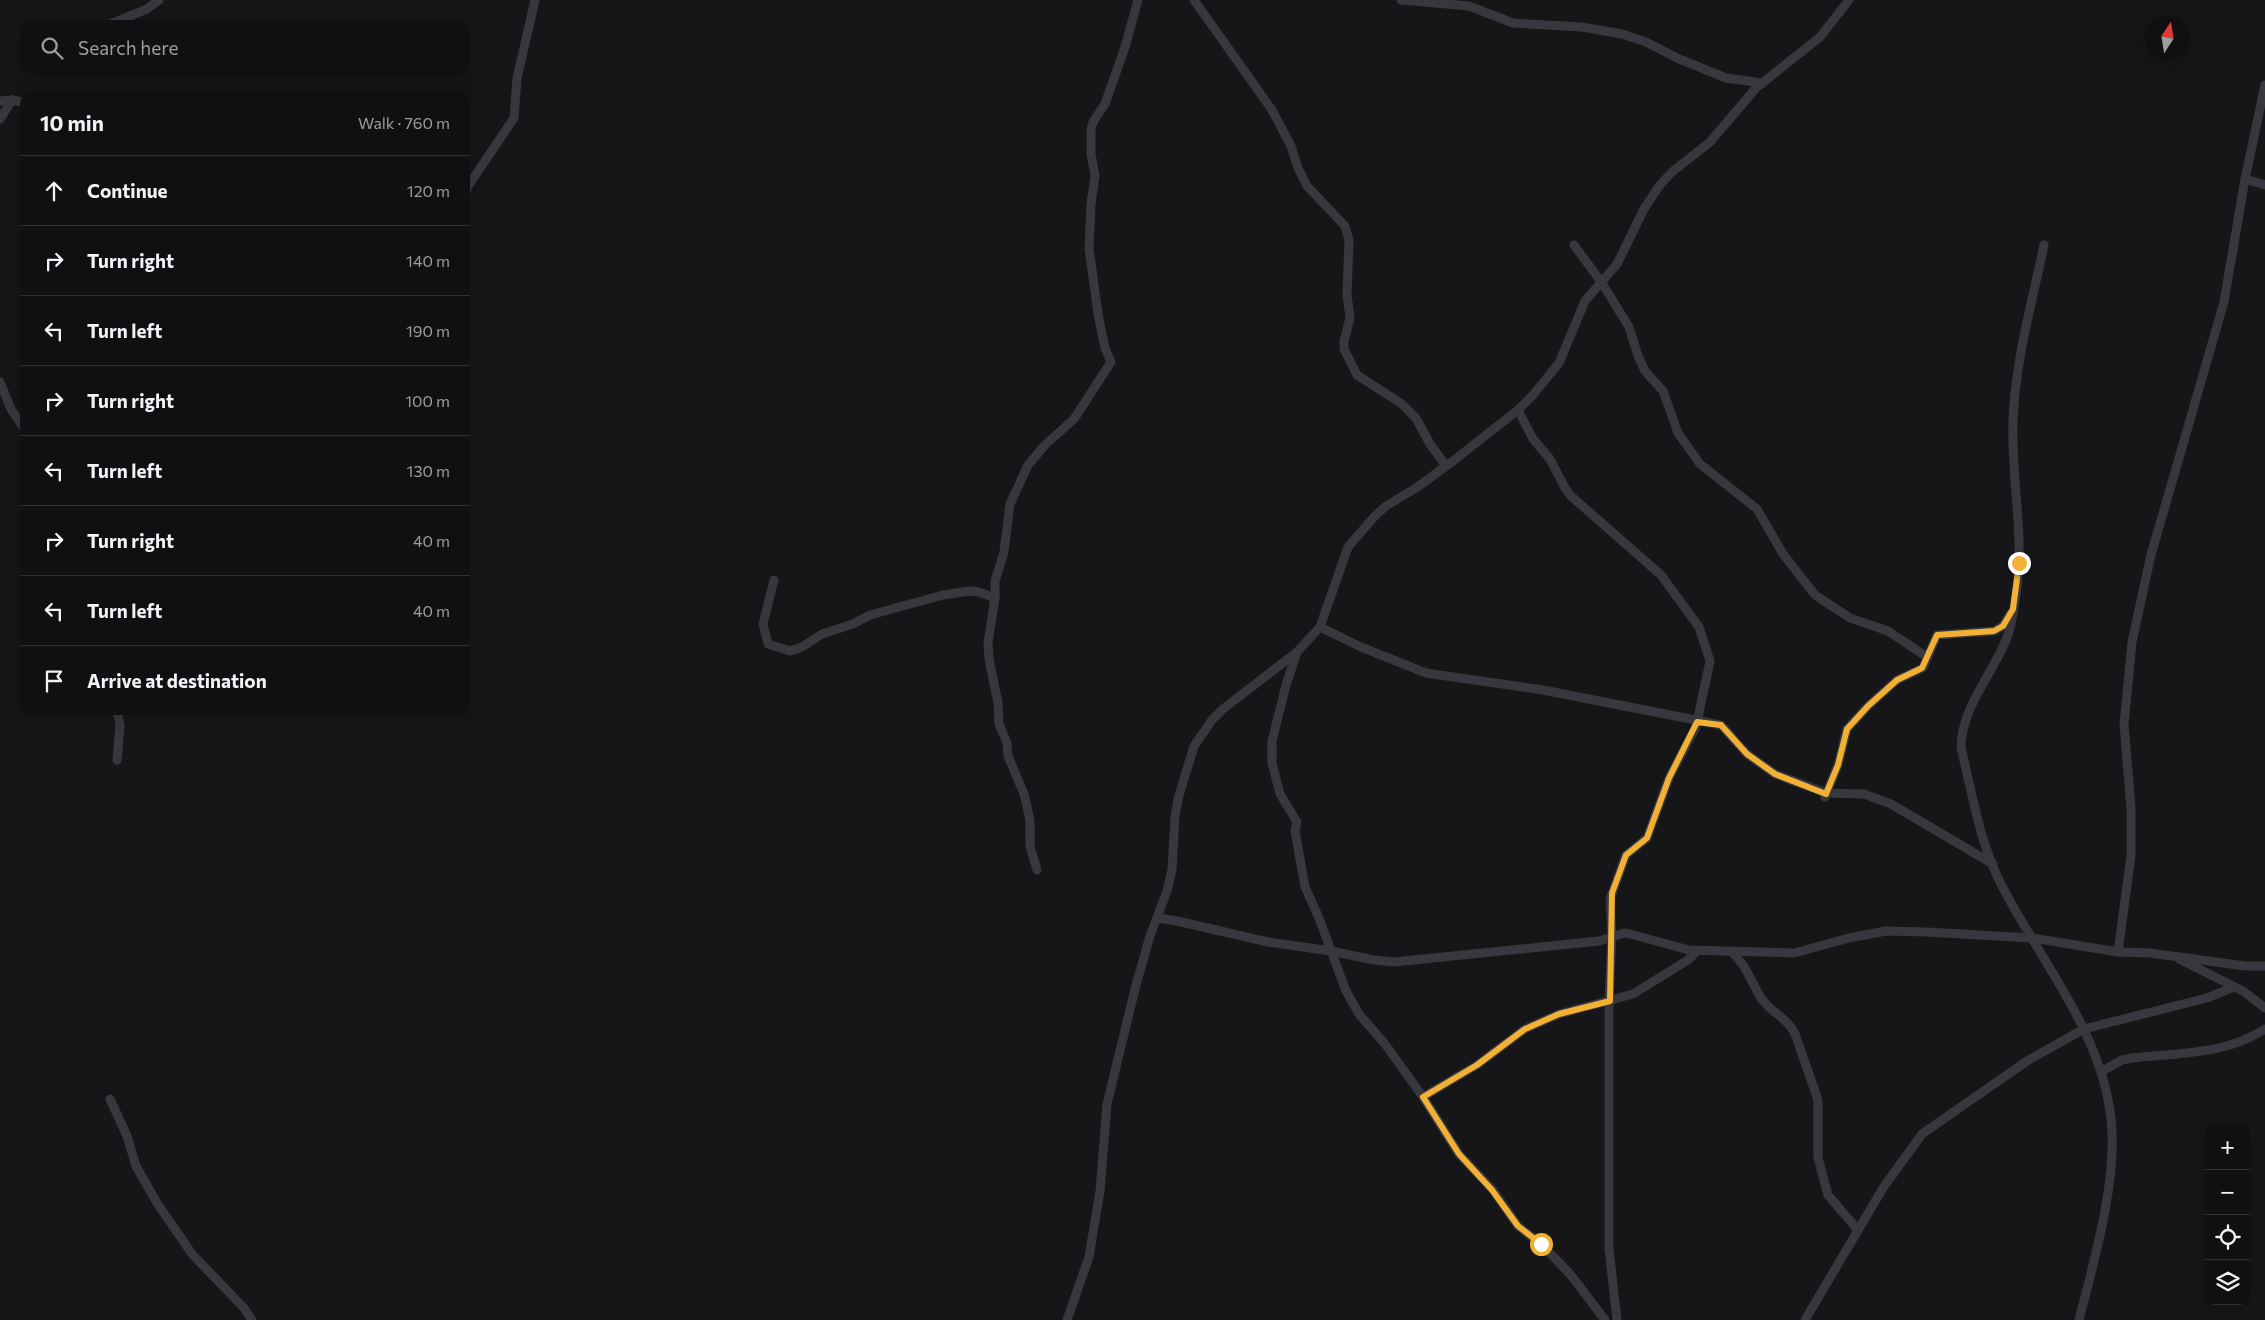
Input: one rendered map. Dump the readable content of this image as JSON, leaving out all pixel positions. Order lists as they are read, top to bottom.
{
  "north": "top",
  "page": {
    "search": "Search here",
    "heading": ["10 min", "Walk · 760 m"],
    "list": [
      ["Continue", "120 m"],
      ["Turn right", "140 m"],
      ["Turn left", "190 m"],
      ["Turn right", "100 m"],
      ["Turn left", "130 m"],
      ["Turn right", "40 m"],
      ["Turn left", "40 m"],
      "Arrive at destination"
    ],
    "map_buttons": ["+", "−"]
  }
}
